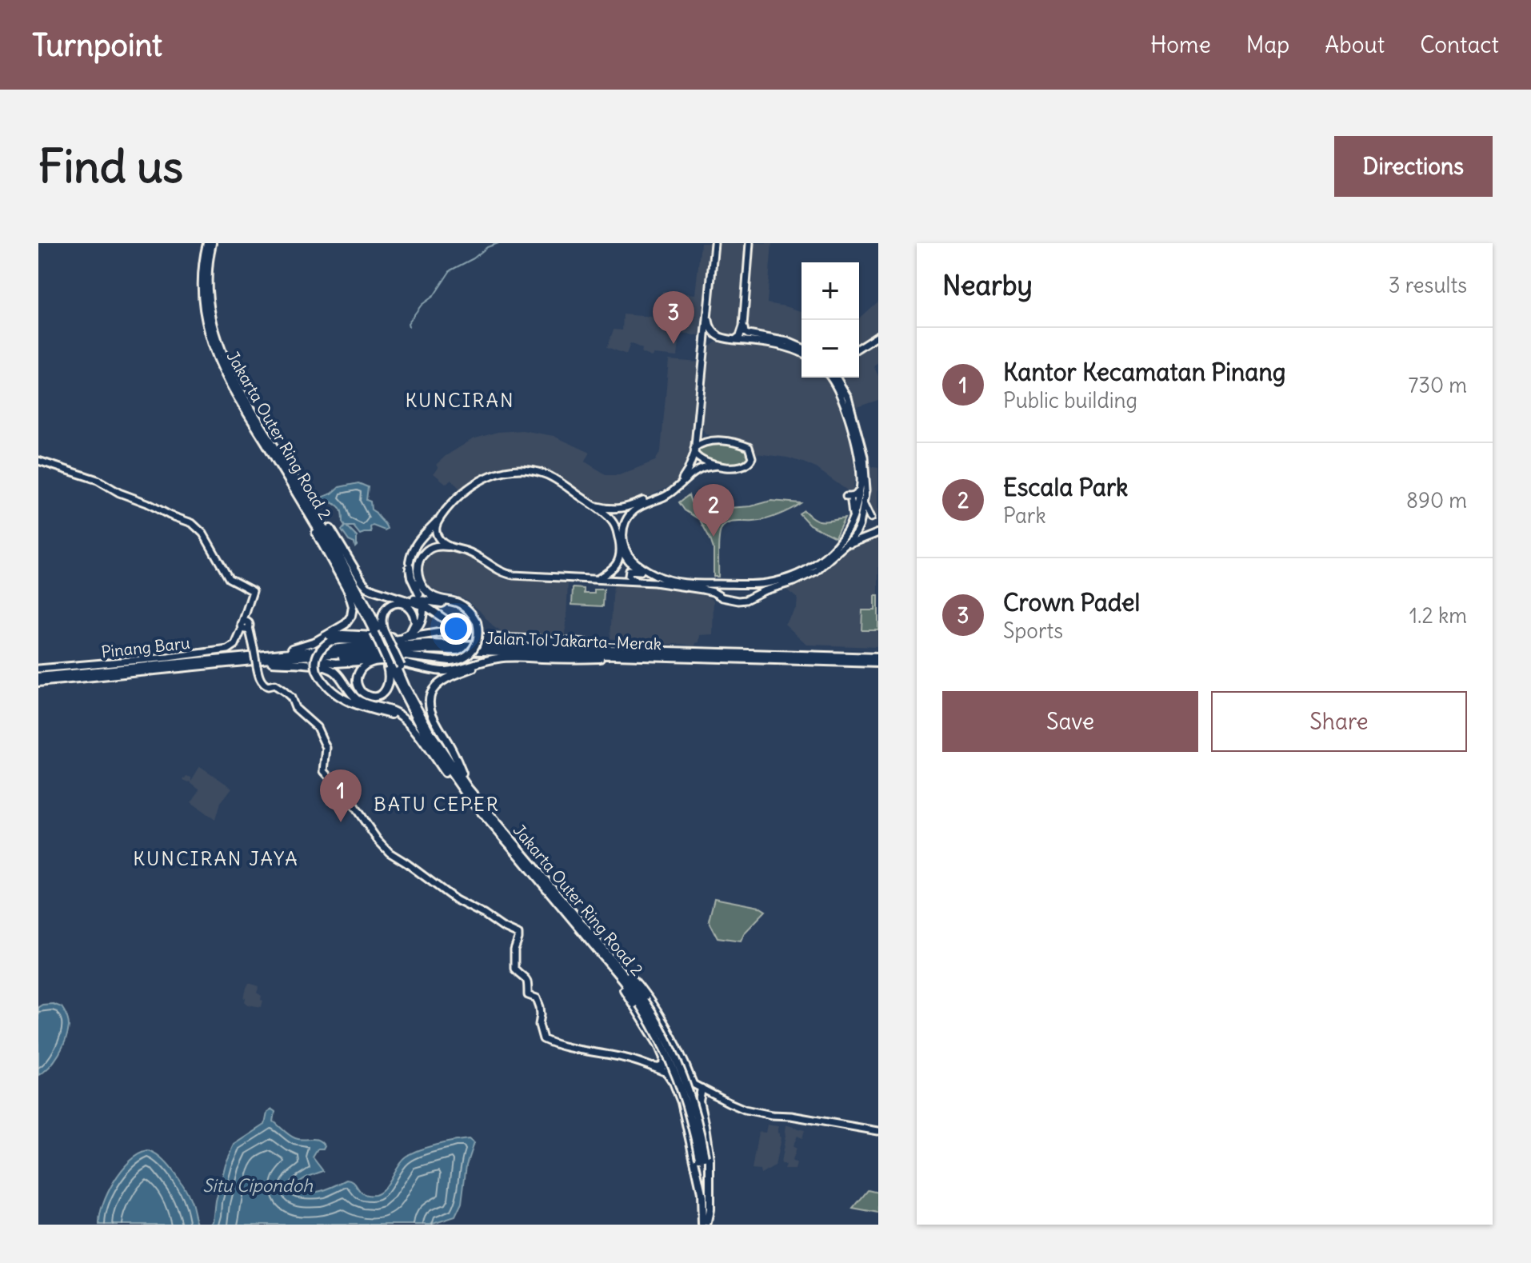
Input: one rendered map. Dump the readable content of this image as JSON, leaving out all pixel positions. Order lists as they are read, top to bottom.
{
  "streets": {
    "highway": ["Jakarta Outer Ring Road 2", "Jalan Tol Jakarta–Merak"],
    "main road": ["Pinang Baru"]
  },
  "districts": ["KUNCIRAN", "BATU CEPER", "KUNCIRAN JAYA"],
  "water": ["Situ Cipondoh"],
  "page": {
    "header": "Turnpoint",
    "nav": [
      "Home",
      "Map",
      "About",
      "Contact"
    ],
    "buttons": [
      "Directions",
      ["Save", "Share"]
    ],
    "title": "Find us",
    "heading": ["Nearby", "3 results"],
    "map_buttons": ["+", "−"],
    "pins": ["3", "2", "1"],
    "list": [
      {
        "mark": "1",
        "name": "Kantor Kecamatan Pinang",
        "note": "Public building",
        "value": "730 m"
      },
      {
        "mark": "2",
        "name": "Escala Park",
        "note": "Park",
        "value": "890 m"
      },
      {
        "mark": "3",
        "name": "Crown Padel",
        "note": "Sports",
        "value": "1.2 km"
      }
    ]
  }
}
